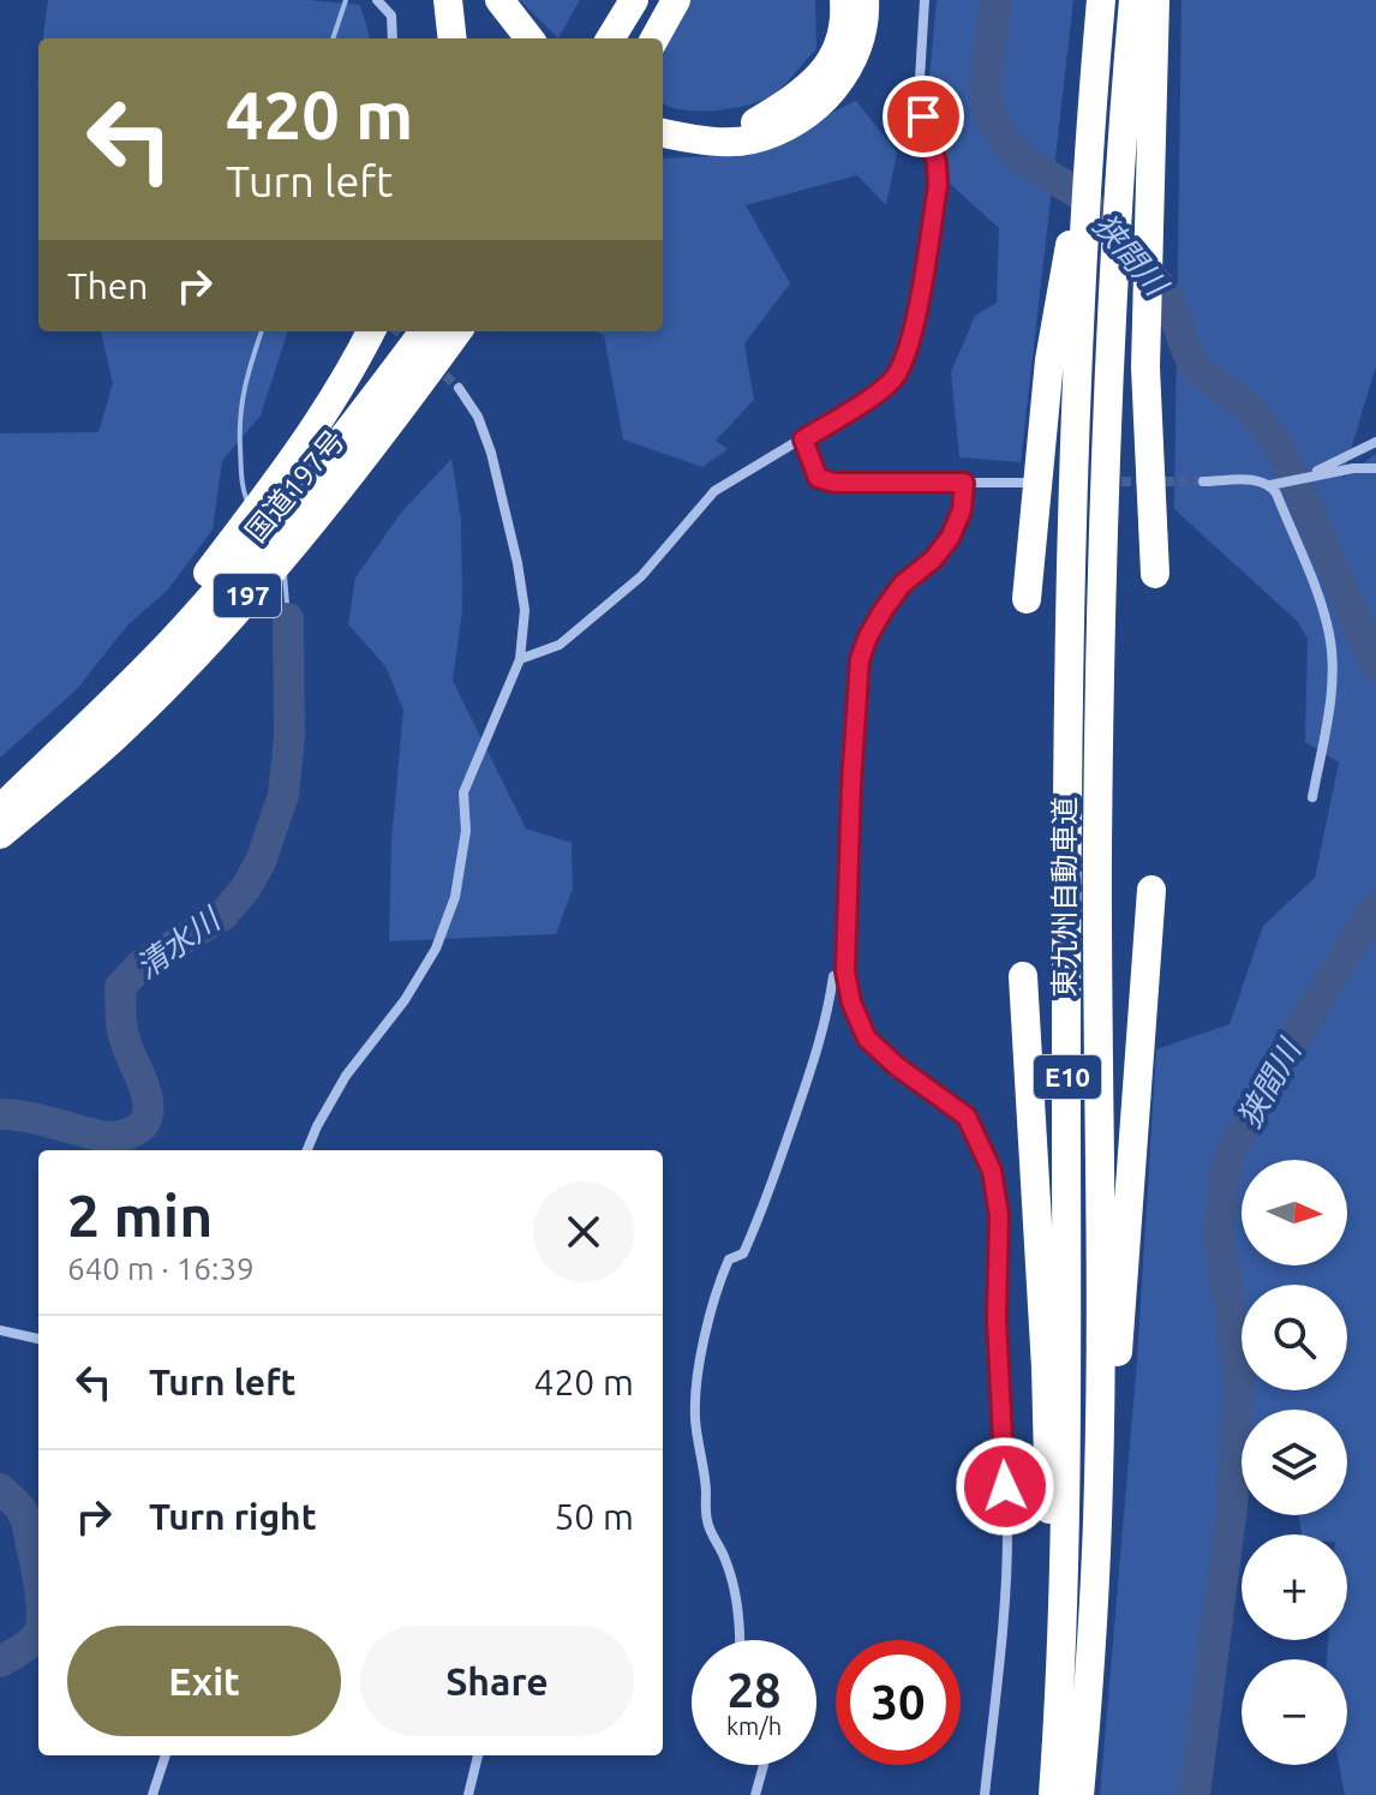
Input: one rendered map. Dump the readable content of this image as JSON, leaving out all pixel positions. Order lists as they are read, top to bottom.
{
  "streets": {
    "highway": [
      "国道197号",
      "197",
      "東九州自動車道",
      "E10"
    ]
  },
  "water": ["狭間川", "清水川"],
  "north": "right",
  "page": {
    "turn": ["420 m", "Turn left"],
    "then": "Then",
    "heading": ["2 min", "640 m · 16:39"],
    "map_buttons": ["+", "−"],
    "list": [
      {
        "name": "Turn left",
        "value": "420 m"
      },
      {
        "name": "Turn right",
        "value": "50 m"
      }
    ],
    "buttons": ["Exit", "Share"],
    "speed": "28 km/h",
    "limit": "30"
  }
}
